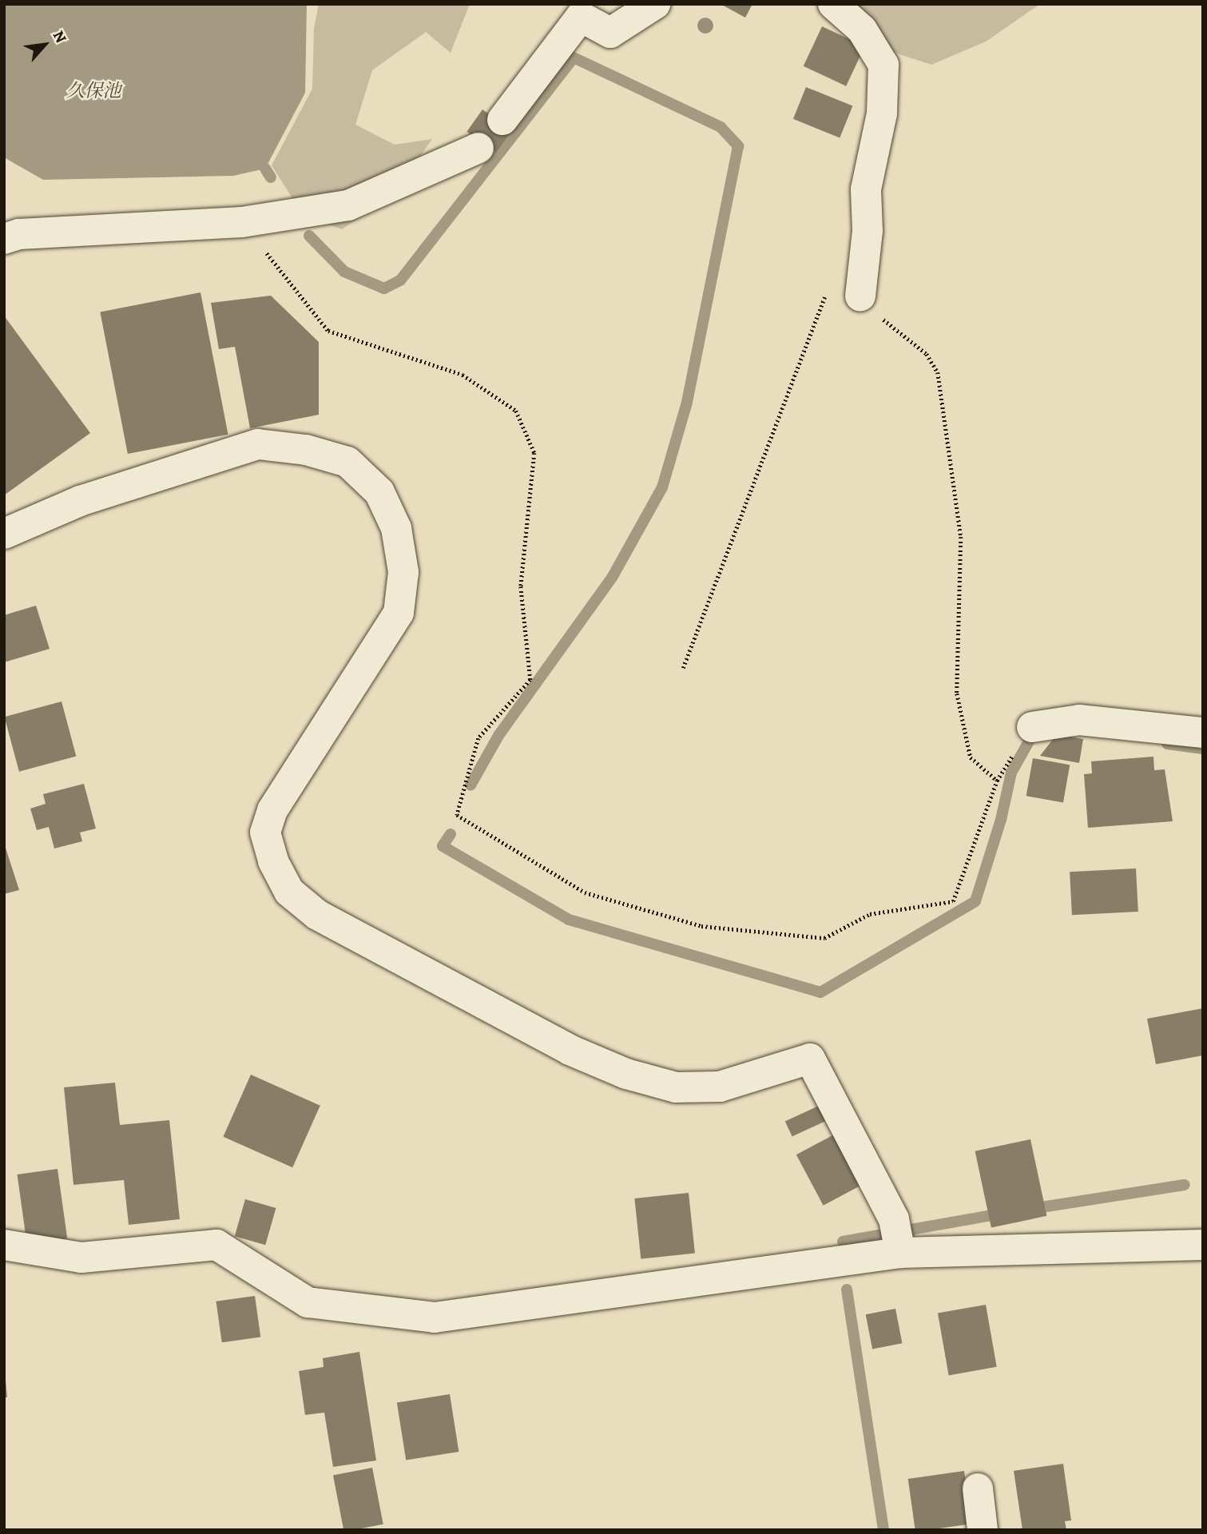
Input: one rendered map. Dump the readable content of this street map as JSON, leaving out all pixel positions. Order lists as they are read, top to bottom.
{
  "water": ["久保池"],
  "north": "top right"
}
